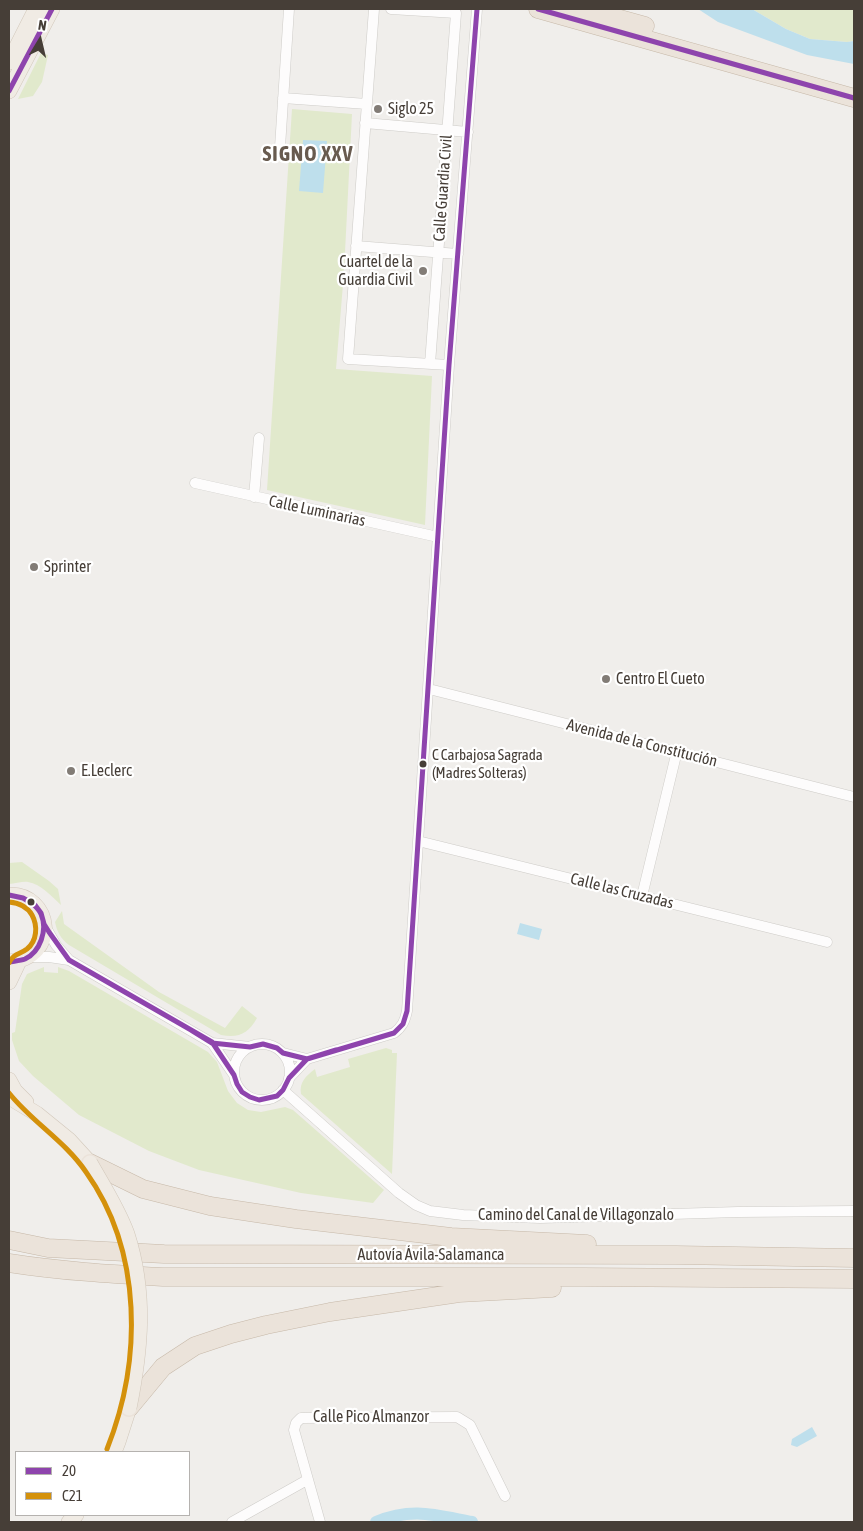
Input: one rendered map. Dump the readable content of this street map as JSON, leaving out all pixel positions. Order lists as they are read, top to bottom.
{
  "streets": {
    "highway": ["Autovía Ávila-Salamanca"],
    "street": [
      "Calle Guardia Civil",
      "Calle Luminarias",
      "Avenida de la Constitución",
      "Calle las Cruzadas",
      "Camino del Canal de Villagonzalo",
      "Calle Pico Almanzor"
    ]
  },
  "districts": ["SIGNO XXV"],
  "places": [
    "Siglo 25",
    "Cuartel de la Guardia Civil",
    "Sprinter",
    "Centro El Cueto",
    "C Carbajosa Sagrada (Madres Solteras)",
    "E.Leclerc"
  ],
  "lines": ["transit line 20", "transit line C21"],
  "legend": ["20", "C21"],
  "north": "top"
}
